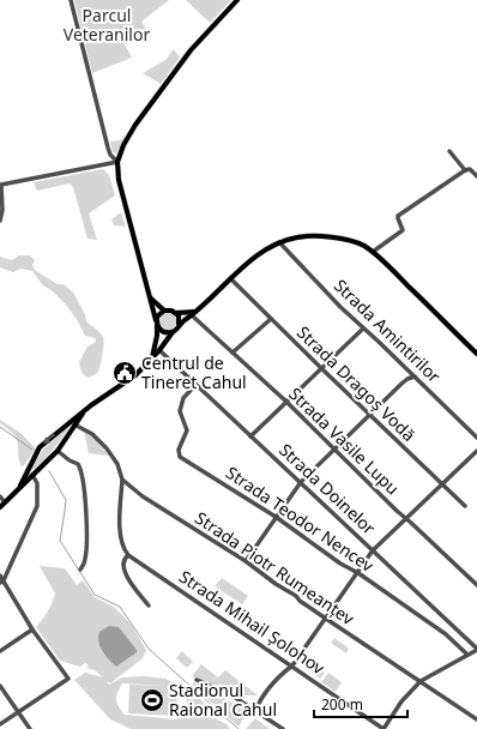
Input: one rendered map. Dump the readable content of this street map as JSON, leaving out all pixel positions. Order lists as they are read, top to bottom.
{
  "streets": {
    "street": [
      "Strada Amintirilor",
      "Strada Dragoș Vodă",
      "Strada Vasile Lupu",
      "Strada Doinelor",
      "Strada Teodor Nencev",
      "Strada Piotr Rumeanțev",
      "Strada Mihail Șolohov"
    ]
  },
  "crossings": [
    ["Strada Doinelor", "Strada Teodor Nencev"]
  ],
  "parks": ["Parcul Veteranilor"],
  "places": {
    "public building": ["Centrul de Tineret Cahul"],
    "sports": ["Stadionul Raional Cahul"]
  },
  "scale_bar": "200 m"
}
